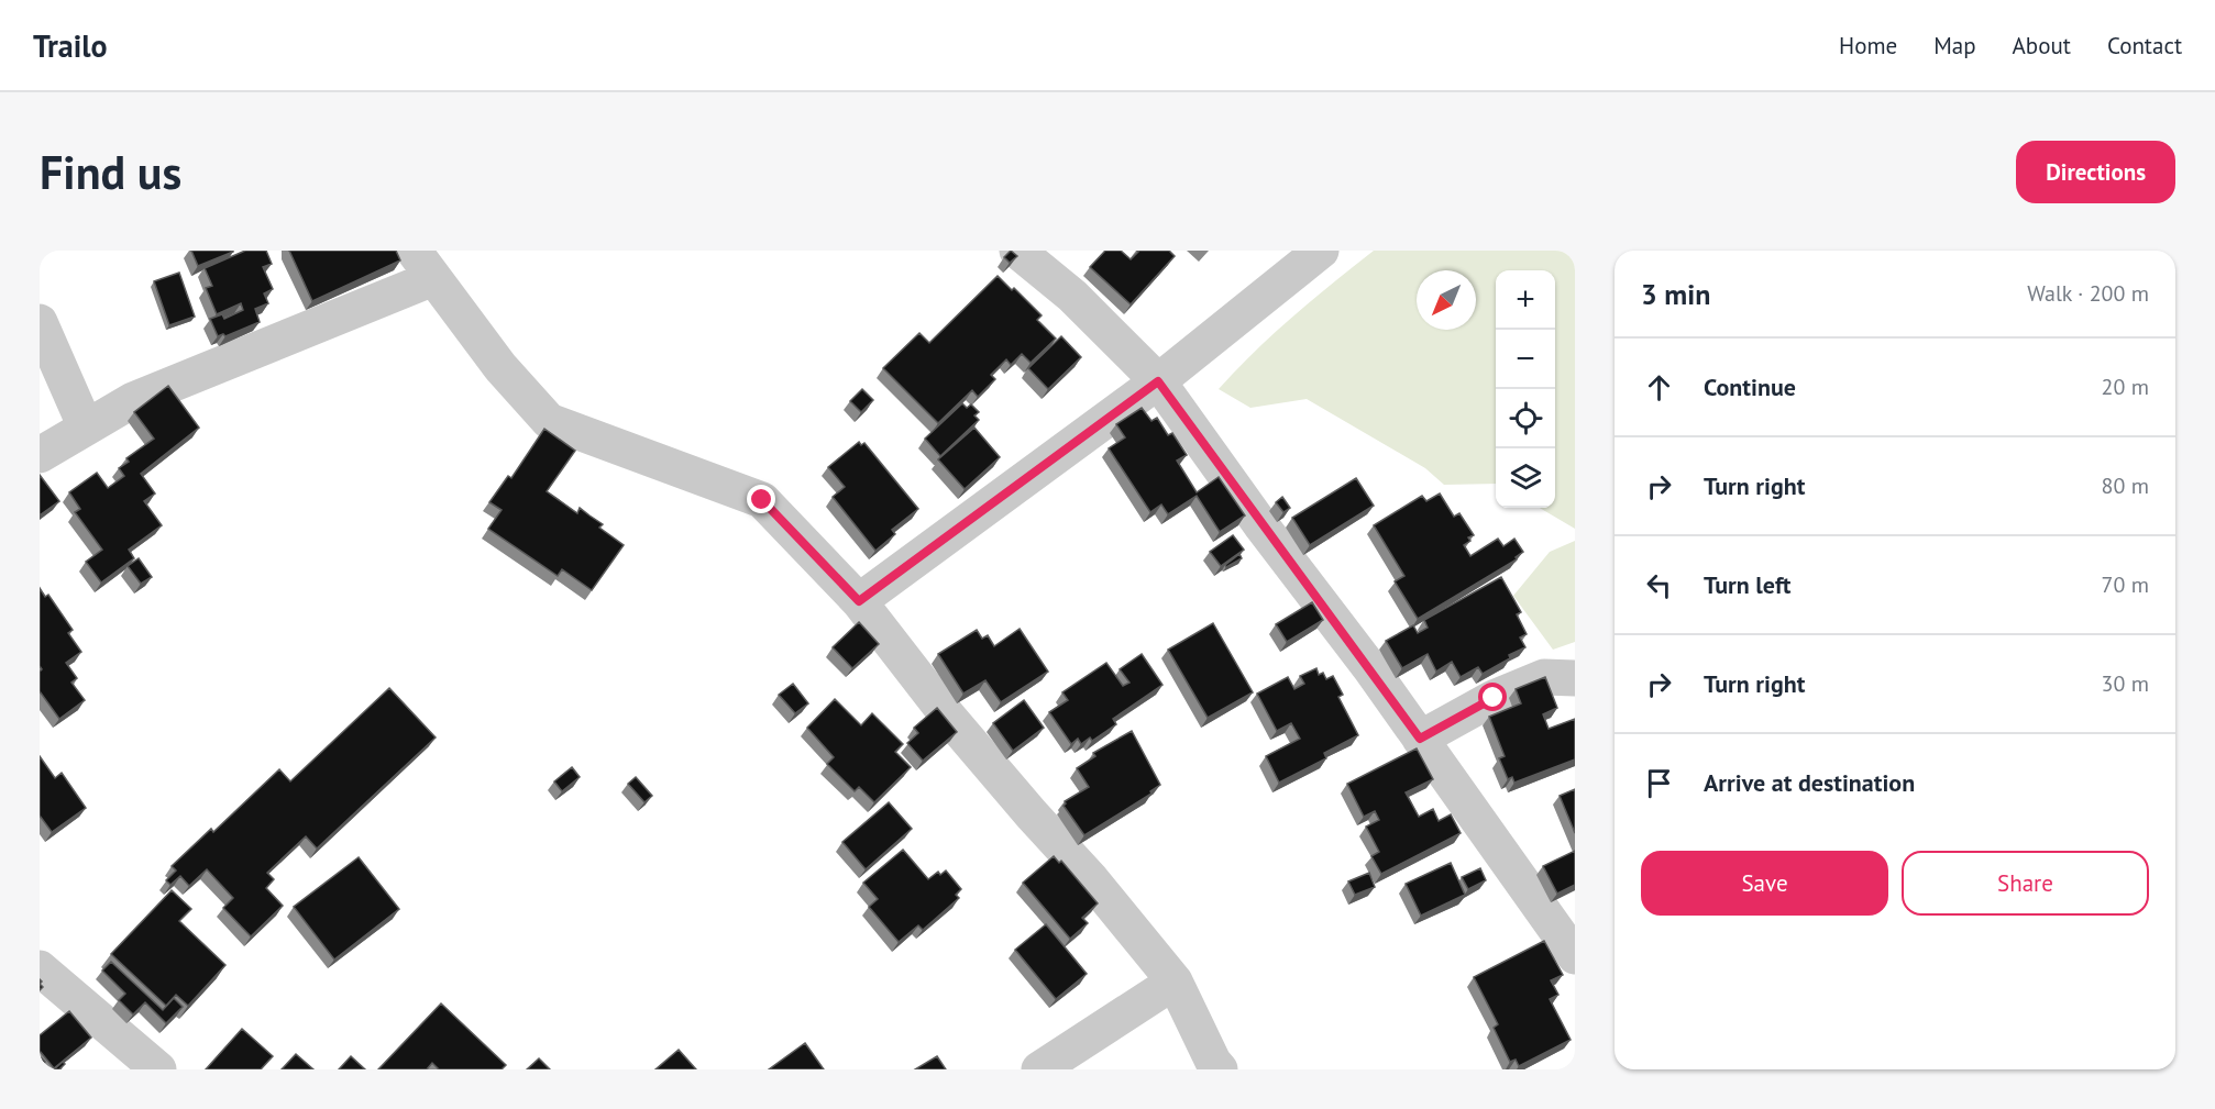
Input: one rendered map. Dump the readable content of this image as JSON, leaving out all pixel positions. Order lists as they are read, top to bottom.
{
  "north": "bottom left",
  "page": {
    "header": "Trailo",
    "nav": [
      "Home",
      "Map",
      "About",
      "Contact"
    ],
    "buttons": [
      "Directions",
      ["Save", "Share"]
    ],
    "title": "Find us",
    "heading": ["3 min", "Walk · 200 m"],
    "map_buttons": ["+", "−"],
    "list": [
      ["Continue", "20 m"],
      ["Turn right", "80 m"],
      ["Turn left", "70 m"],
      ["Turn right", "30 m"],
      "Arrive at destination"
    ]
  }
}
